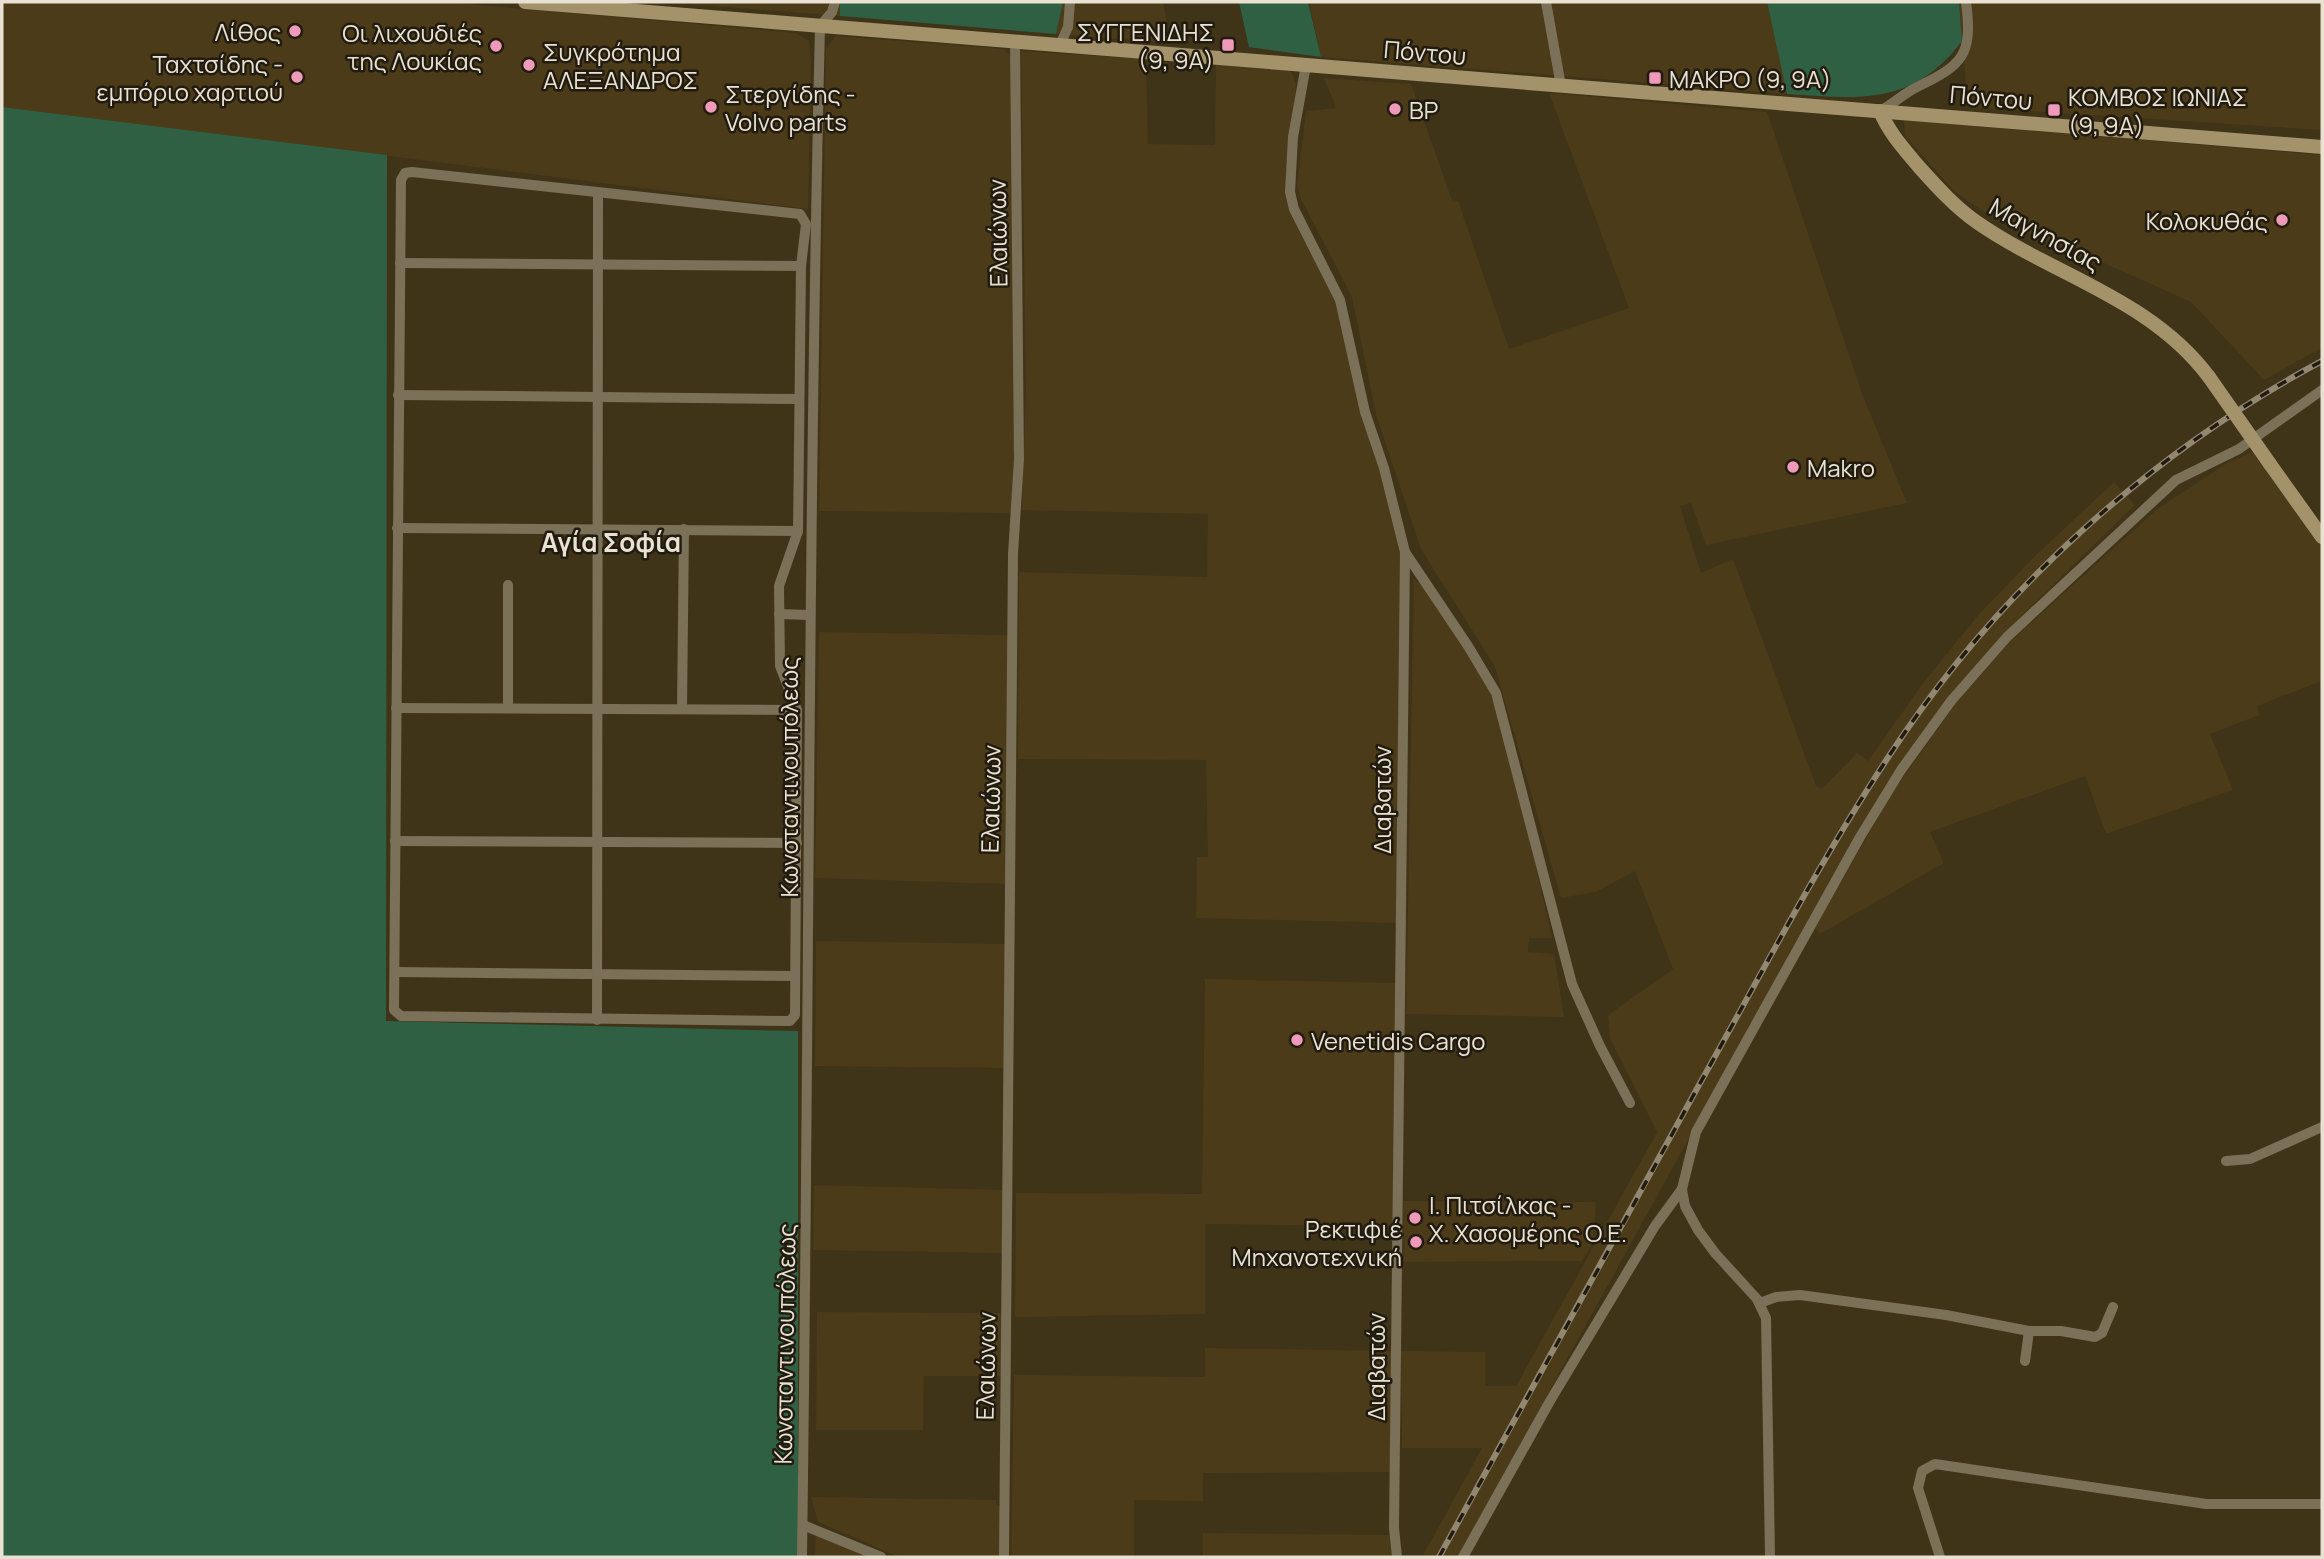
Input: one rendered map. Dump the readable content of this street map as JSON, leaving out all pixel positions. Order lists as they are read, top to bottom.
{
  "streets": {
    "street": [
      "Πόντου",
      "Ελαιώνων",
      "Μαγνησίας",
      "Κωνσταντινουπόλεως",
      "Διαβατών"
    ]
  },
  "crossings": [
    ["Πόντου", "Ελαιώνων"],
    ["Πόντου", "Μαγνησίας"],
    ["Πόντου", "Κωνσταντινουπόλεως"],
    ["Πόντου", "Διαβατών"]
  ],
  "districts": ["Αγία Σοφία"],
  "places": {
    "other": [
      "Λίθος",
      "Οι λιχουδιές της Λουκίας",
      "Συγκρότημα ΑΛΕΞΑΝΔΡΟΣ",
      "Ταχτσίδης - εμπόριο χαρτιού",
      "Στεργίδης - Volvo parts",
      "BP",
      "Κολοκυθάς",
      "Makro",
      "Venetidis Cargo",
      "Ι. Πιτσίλκας - Χ. Χασομέρης Ο.Ε.",
      "Ρεκτιφιέ Μηχανοτεχνική"
    ],
    "transit": ["ΣΥΓΓΕΝΙΔΗΣ (9, 9Α)", "ΜΑΚΡΟ (9, 9Α)", "ΚΟΜΒΟΣ ΙΩΝΙΑΣ (9, 9Α)"]
  }
}
